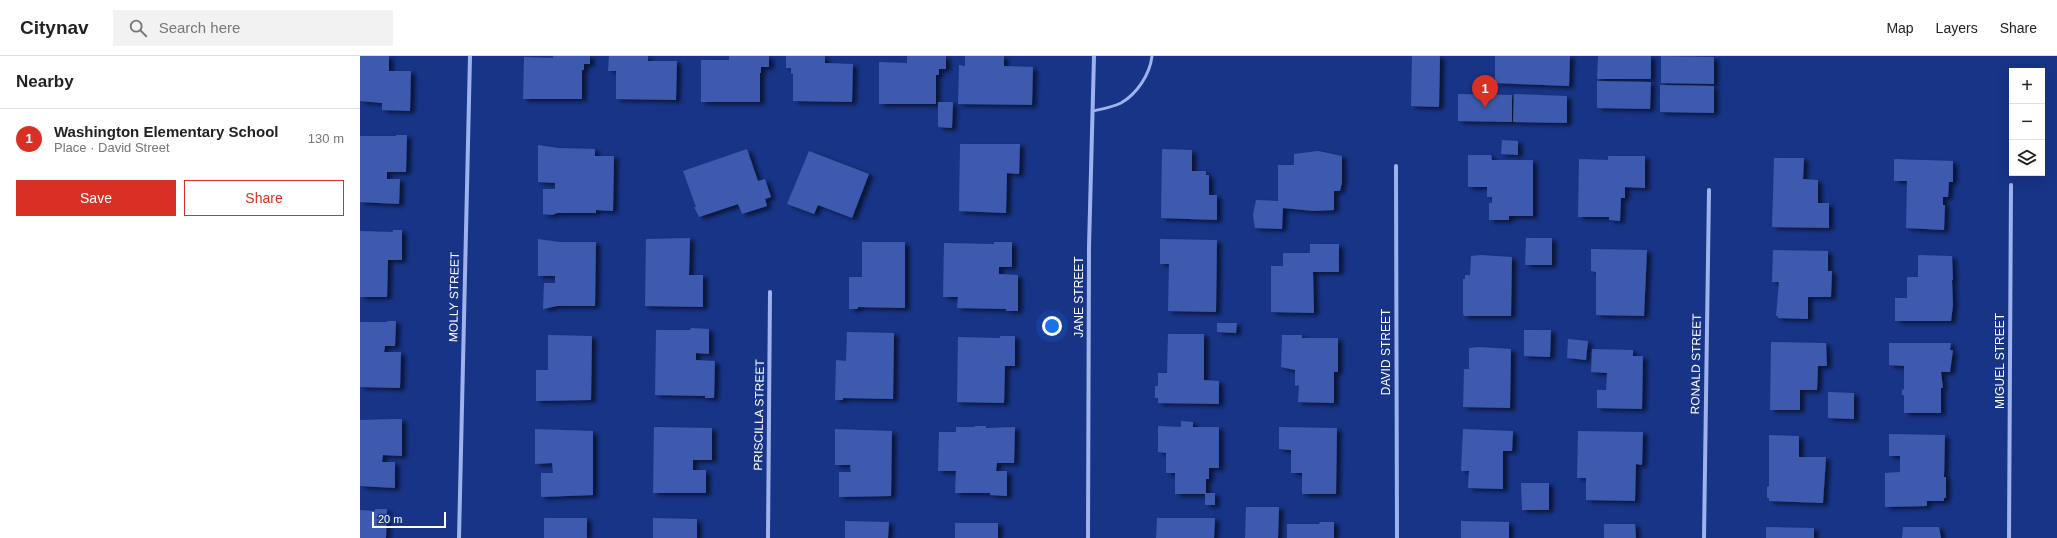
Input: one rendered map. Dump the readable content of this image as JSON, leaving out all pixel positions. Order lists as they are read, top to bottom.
{
  "streets": {
    "street": [
      "MOLLY STREET",
      "JANE STREET",
      "DAVID STREET",
      "MIGUEL STREET",
      "RONALD STREET",
      "PRISCILLA STREET"
    ]
  },
  "scale_bar": "20 m",
  "page": {
    "header": "Citynav",
    "search": "Search here",
    "nav": ["Map", "Layers", "Share"],
    "heading": "Nearby",
    "map_buttons": ["+", "−"],
    "pins": "1",
    "list": [
      {
        "mark": "1",
        "name": "Washington Elementary School",
        "note": "Place · David Street",
        "value": "130 m"
      }
    ],
    "buttons": ["Save", "Share"],
    "scale": "20 m"
  }
}
